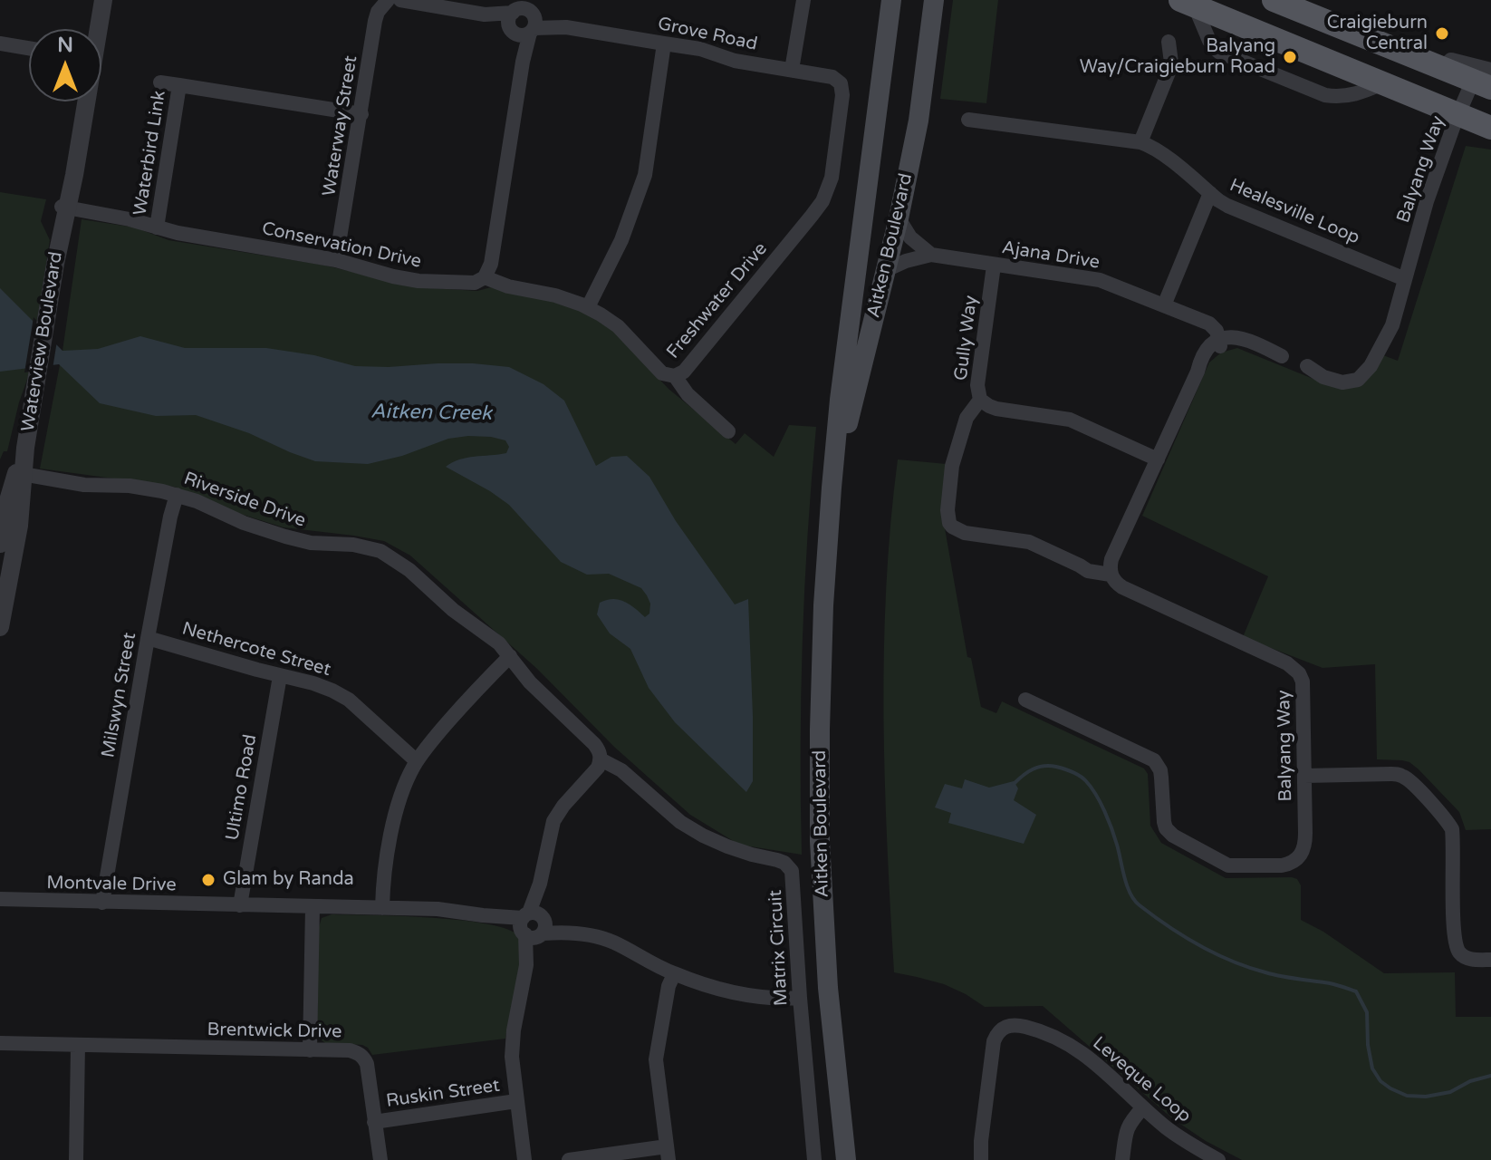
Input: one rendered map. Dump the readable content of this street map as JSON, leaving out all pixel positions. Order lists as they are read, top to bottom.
{
  "streets": {
    "main road": ["Aitken Boulevard"],
    "street": [
      "Grove Road",
      "Waterway Street",
      "Waterbird Link",
      "Balyang Way",
      "Healesville Loop",
      "Conservation Drive",
      "Ajana Drive",
      "Freshwater Drive",
      "Gully Way",
      "Waterview Boulevard",
      "Riverside Drive",
      "Nethercote Street",
      "Milswyn Street",
      "Ultimo Road",
      "Montvale Drive",
      "Matrix Circuit",
      "Brentwick Drive",
      "Leveque Loop",
      "Ruskin Street"
    ]
  },
  "crossings": [
    ["Grove Road", "Freshwater Drive"],
    ["Waterway Street", "Waterbird Link"],
    ["Waterway Street", "Conservation Drive"],
    ["Waterbird Link", "Conservation Drive"],
    ["Balyang Way", "Healesville Loop"],
    ["Balyang Way", "Ajana Drive"],
    ["Balyang Way", "Gully Way"],
    ["Conservation Drive", "Freshwater Drive"],
    ["Conservation Drive", "Waterview Boulevard"],
    ["Aitken Boulevard", "Ajana Drive"],
    ["Ajana Drive", "Gully Way"],
    ["Waterview Boulevard", "Riverside Drive"],
    ["Riverside Drive", "Milswyn Street"],
    ["Riverside Drive", "Matrix Circuit"],
    ["Nethercote Street", "Milswyn Street"],
    ["Nethercote Street", "Ultimo Road"],
    ["Milswyn Street", "Montvale Drive"],
    ["Ultimo Road", "Montvale Drive"],
    ["Montvale Drive", "Matrix Circuit"],
    ["Brentwick Drive", "Ruskin Street"]
  ],
  "water": ["Aitken Creek"],
  "places": ["Craigieburn Central", "Balyang Way/Craigieburn Road", "Glam by Randa"],
  "north": "top"
}
